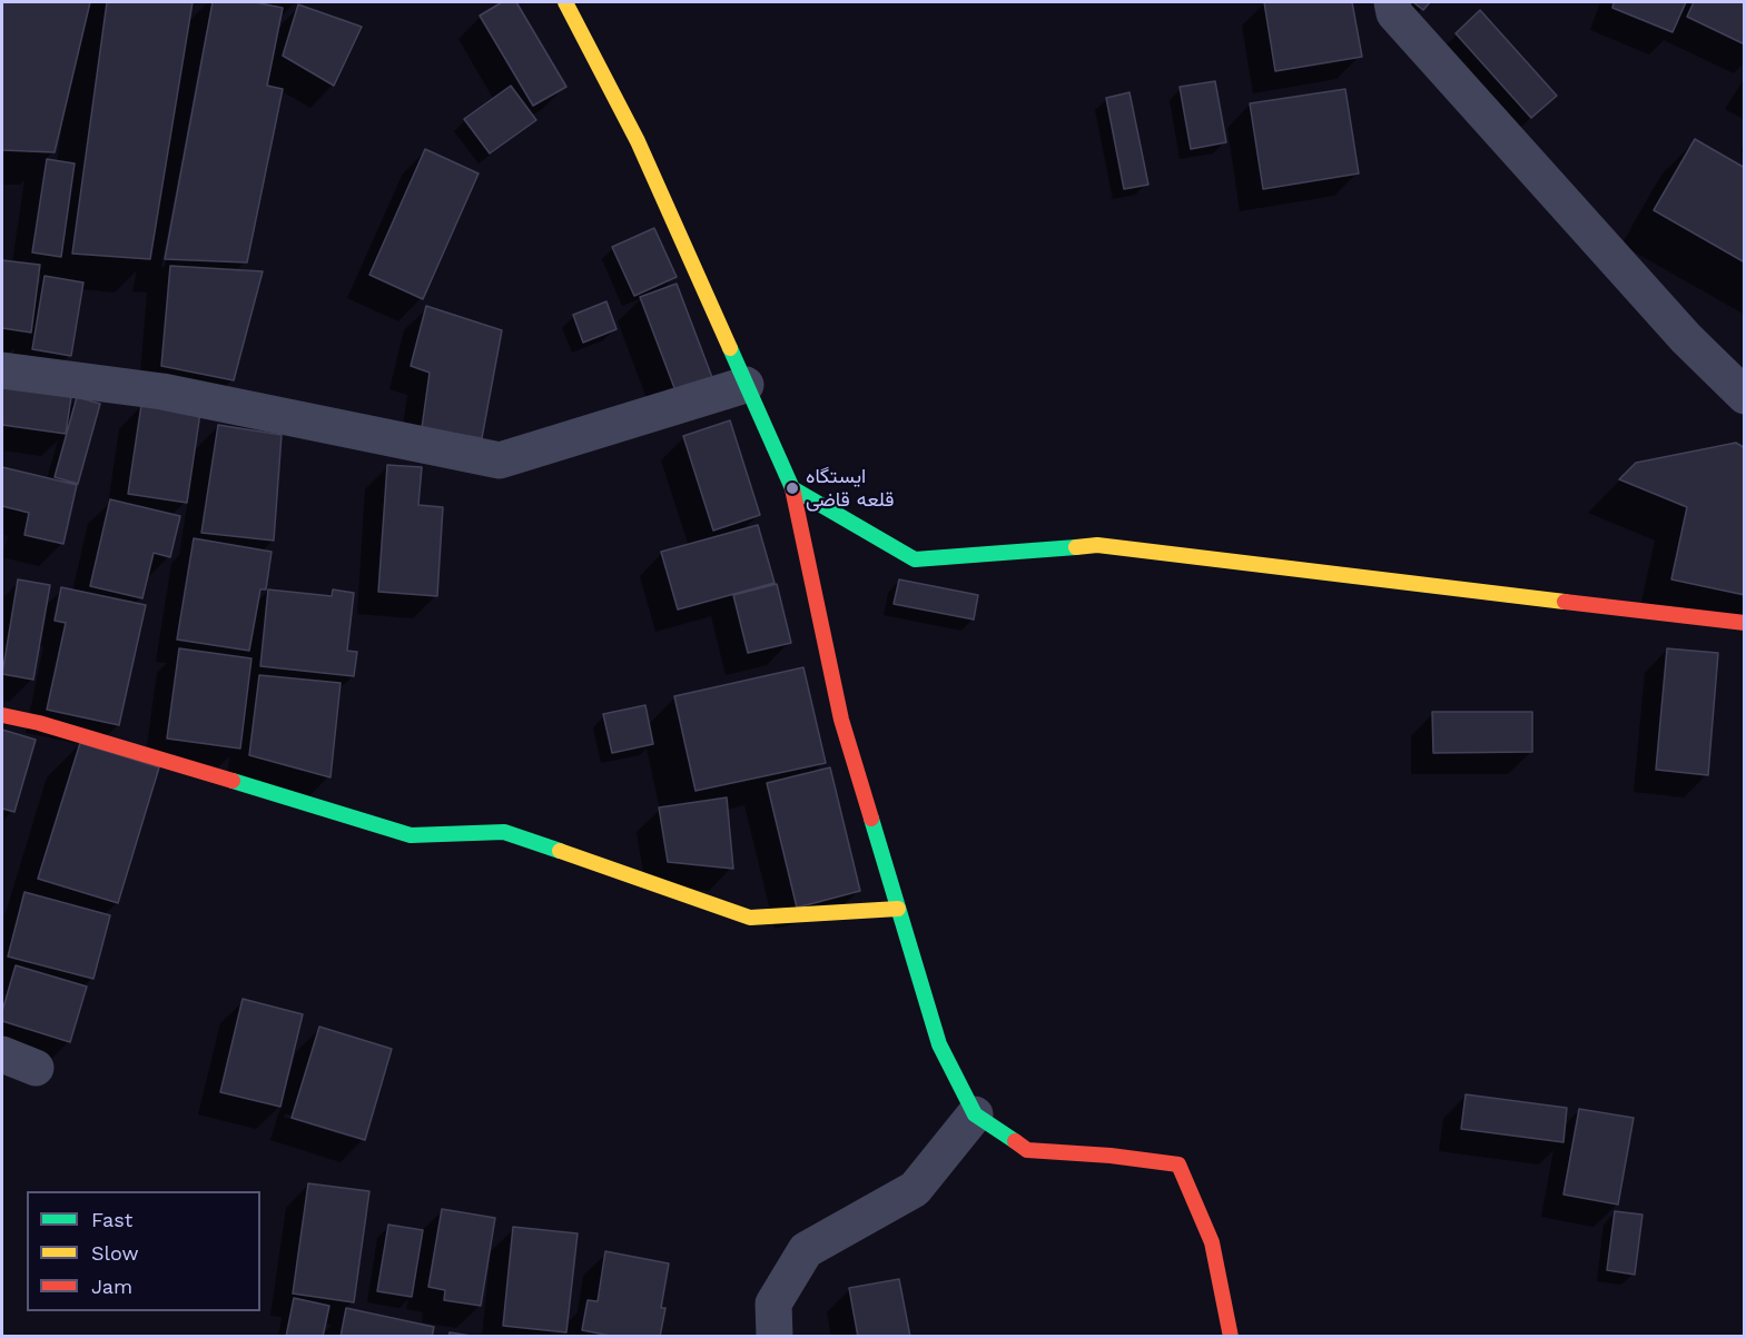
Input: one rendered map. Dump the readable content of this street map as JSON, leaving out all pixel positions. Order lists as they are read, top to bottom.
{
  "places": ["ایستگاه قلعه قاضی"],
  "legend": ["Fast", "Slow", "Jam"]
}
